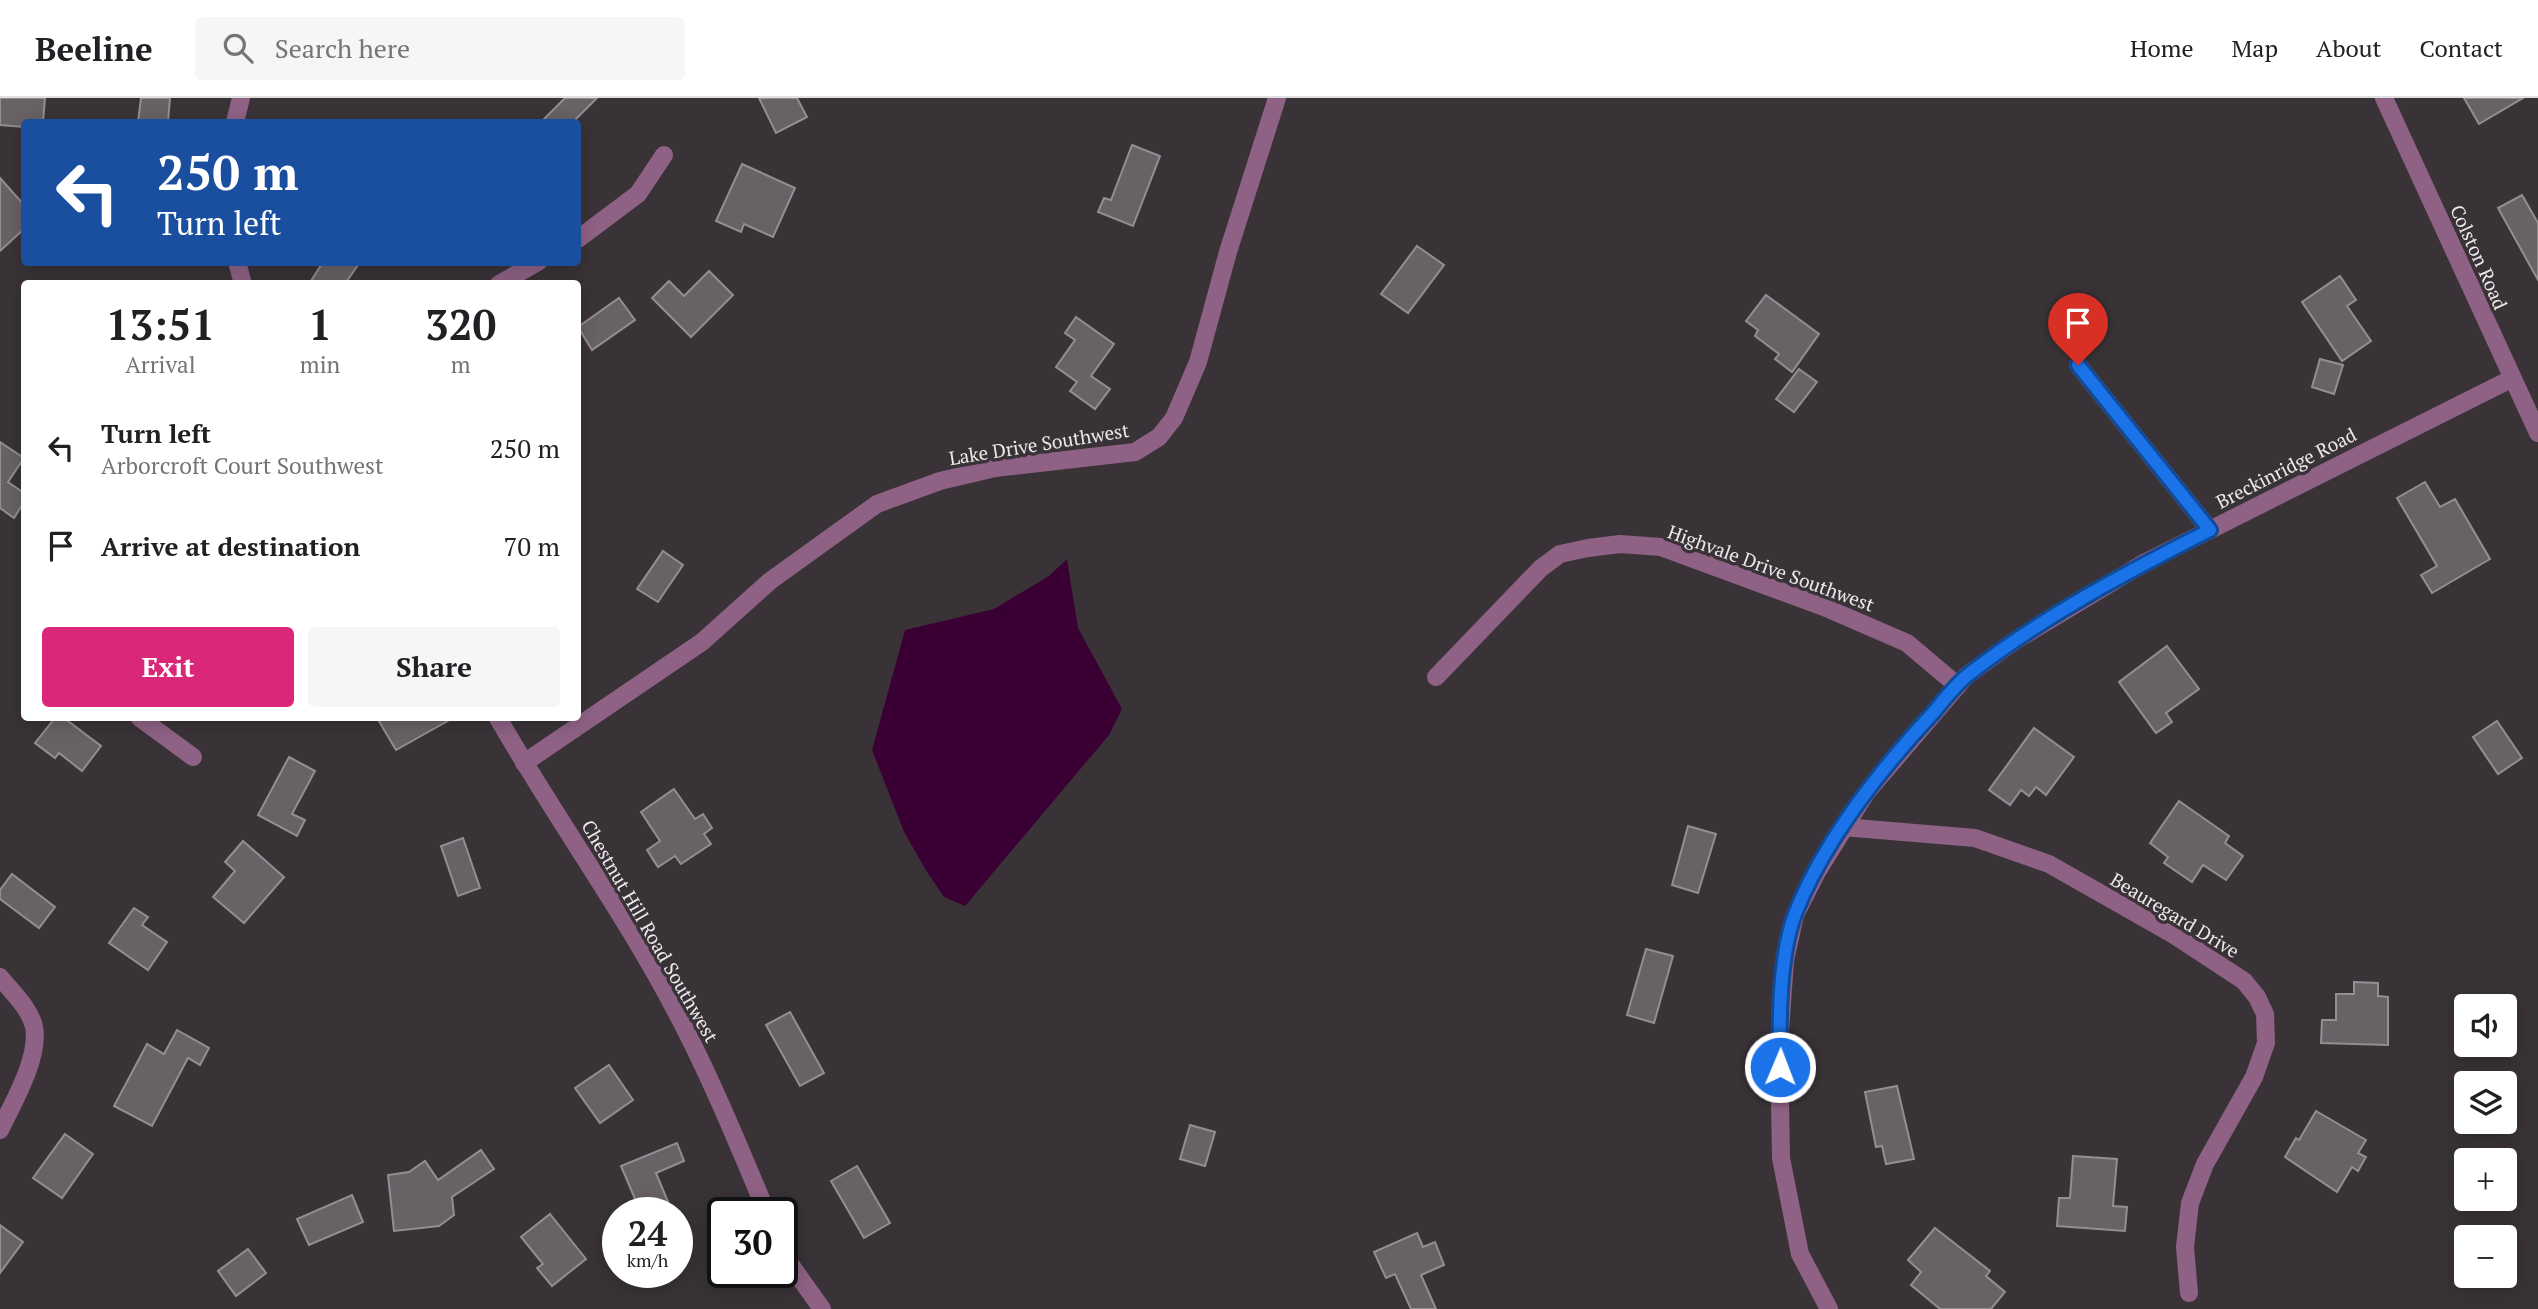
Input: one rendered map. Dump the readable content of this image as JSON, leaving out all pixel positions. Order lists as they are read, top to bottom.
{
  "streets": {
    "street": [
      "Colston Road",
      "Lake Drive Southwest",
      "Breckinridge Road",
      "Highvale Drive Southwest",
      "Beauregard Drive",
      "Chestnut Hill Road Southwest"
    ]
  },
  "crossings": [
    ["Colston Road", "Breckinridge Road"],
    ["Lake Drive Southwest", "Chestnut Hill Road Southwest"],
    ["Breckinridge Road", "Highvale Drive Southwest"],
    ["Breckinridge Road", "Beauregard Drive"]
  ],
  "page": {
    "header": "Beeline",
    "search": "Search here",
    "nav": [
      "Home",
      "Map",
      "About",
      "Contact"
    ],
    "turn": ["250 m", "Turn left"],
    "eta": [
      "13:51",
      "Arrival",
      "1",
      "min",
      "320",
      "m"
    ],
    "list": [
      {
        "name": "Turn left",
        "note": "Arborcroft Court Southwest",
        "value": "250 m"
      },
      {
        "name": "Arrive at destination",
        "value": "70 m"
      }
    ],
    "buttons": ["Exit", "Share"],
    "map_buttons": ["+", "−"],
    "speed": "24 km/h",
    "limit": "30"
  }
}
